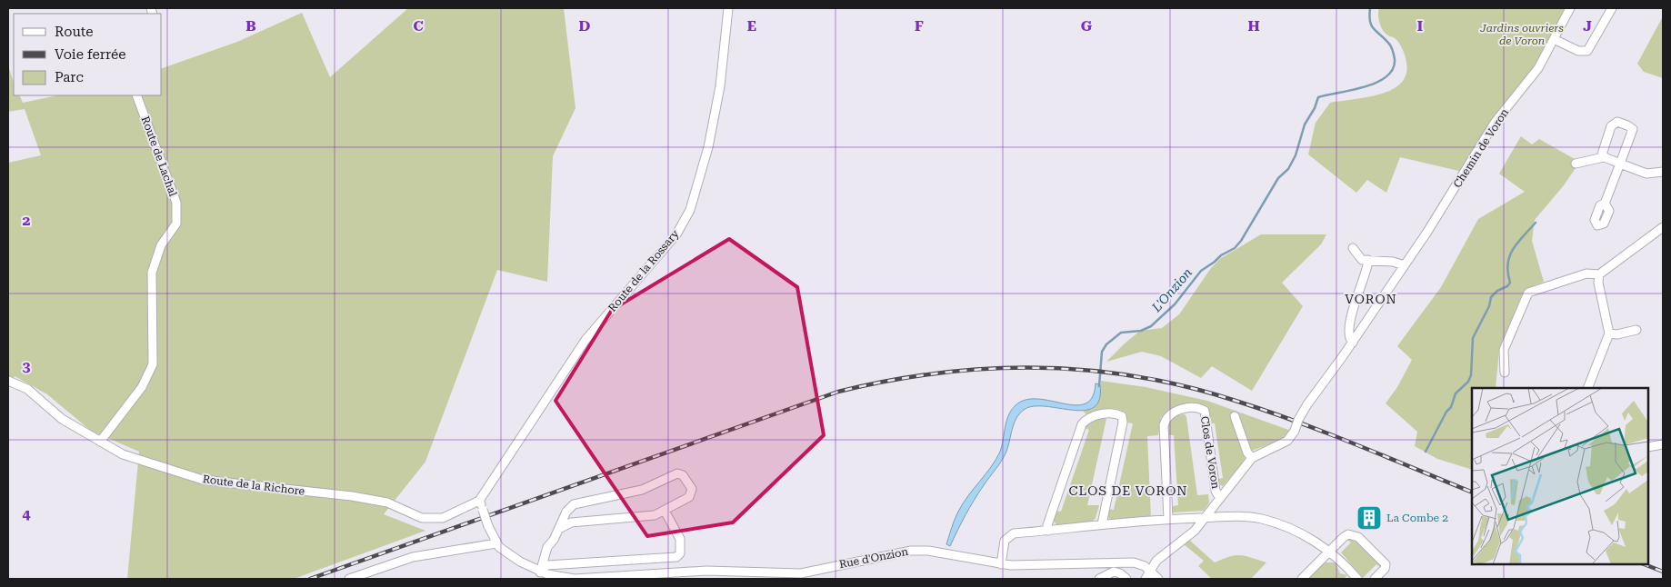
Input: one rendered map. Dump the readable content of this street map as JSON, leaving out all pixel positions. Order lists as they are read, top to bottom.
{
  "streets": {
    "street": [
      "Chemin de Voron",
      "Route de Lachal",
      "Route de la Rossary",
      "Clos de Voron",
      "Route de la Richore",
      "Rue d'Onzion"
    ]
  },
  "crossings": [
    ["Route de Lachal", "Route de la Richore"],
    ["Route de la Rossary", "Route de la Richore"],
    ["Route de la Rossary", "Rue d'Onzion"],
    ["Route de la Richore", "Rue d'Onzion"]
  ],
  "districts": ["VORON", "CLOS DE VORON"],
  "water": ["L'Onzion"],
  "parks": ["Jardins ouvriers de Voron"],
  "places": {
    "building": ["La Combe 2"]
  },
  "legend": ["Route", "Voie ferrée", "Parc"],
  "grid": {
    "columns": [
      "B",
      "C",
      "D",
      "E",
      "F",
      "G",
      "H",
      "I",
      "J"
    ],
    "rows": ["2", "3", "4"]
  }
}
